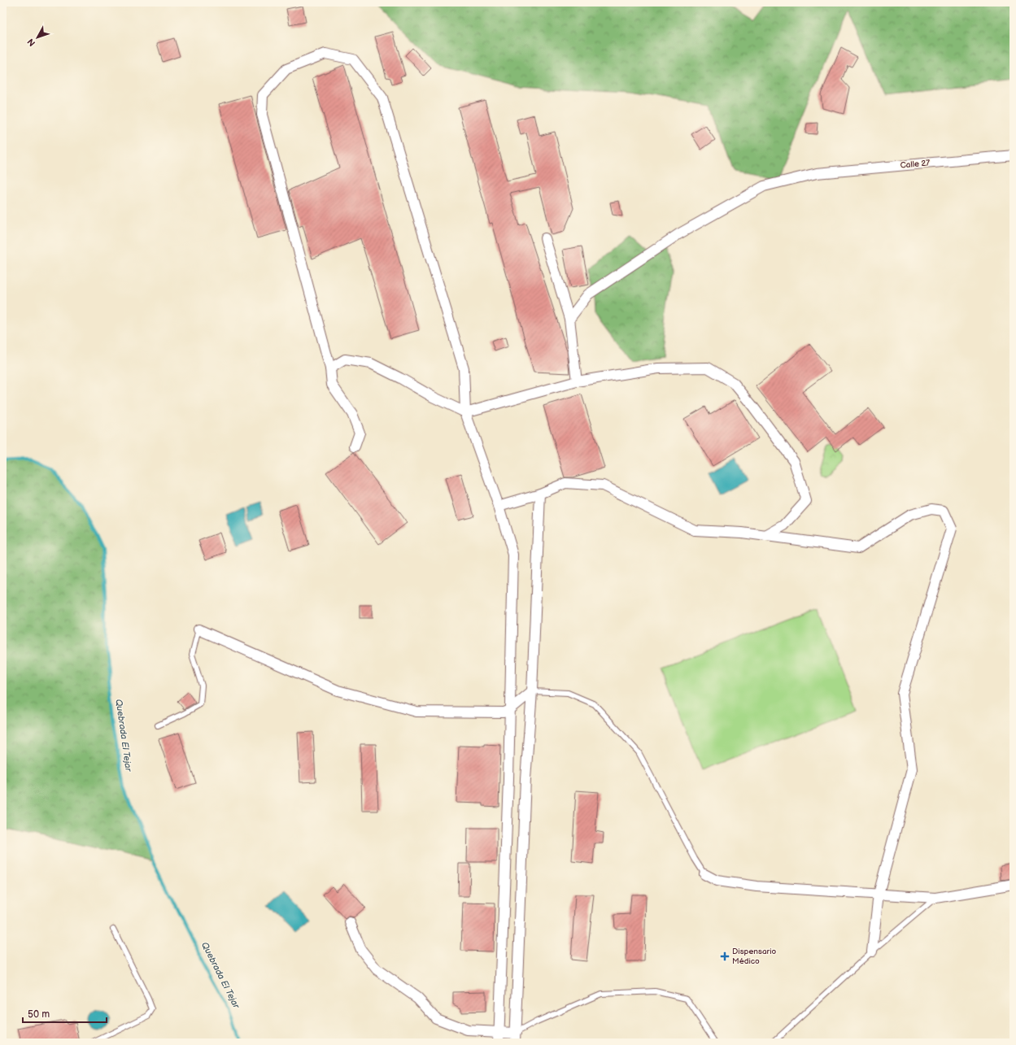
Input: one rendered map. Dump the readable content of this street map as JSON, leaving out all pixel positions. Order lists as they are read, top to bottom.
{
  "streets": {
    "street": ["Calle 27"]
  },
  "water": ["Quebrada El Tejar"],
  "places": {
    "health": ["Dispensario Médico"]
  },
  "scale_bar": "50 m",
  "north": "bottom left"
}
